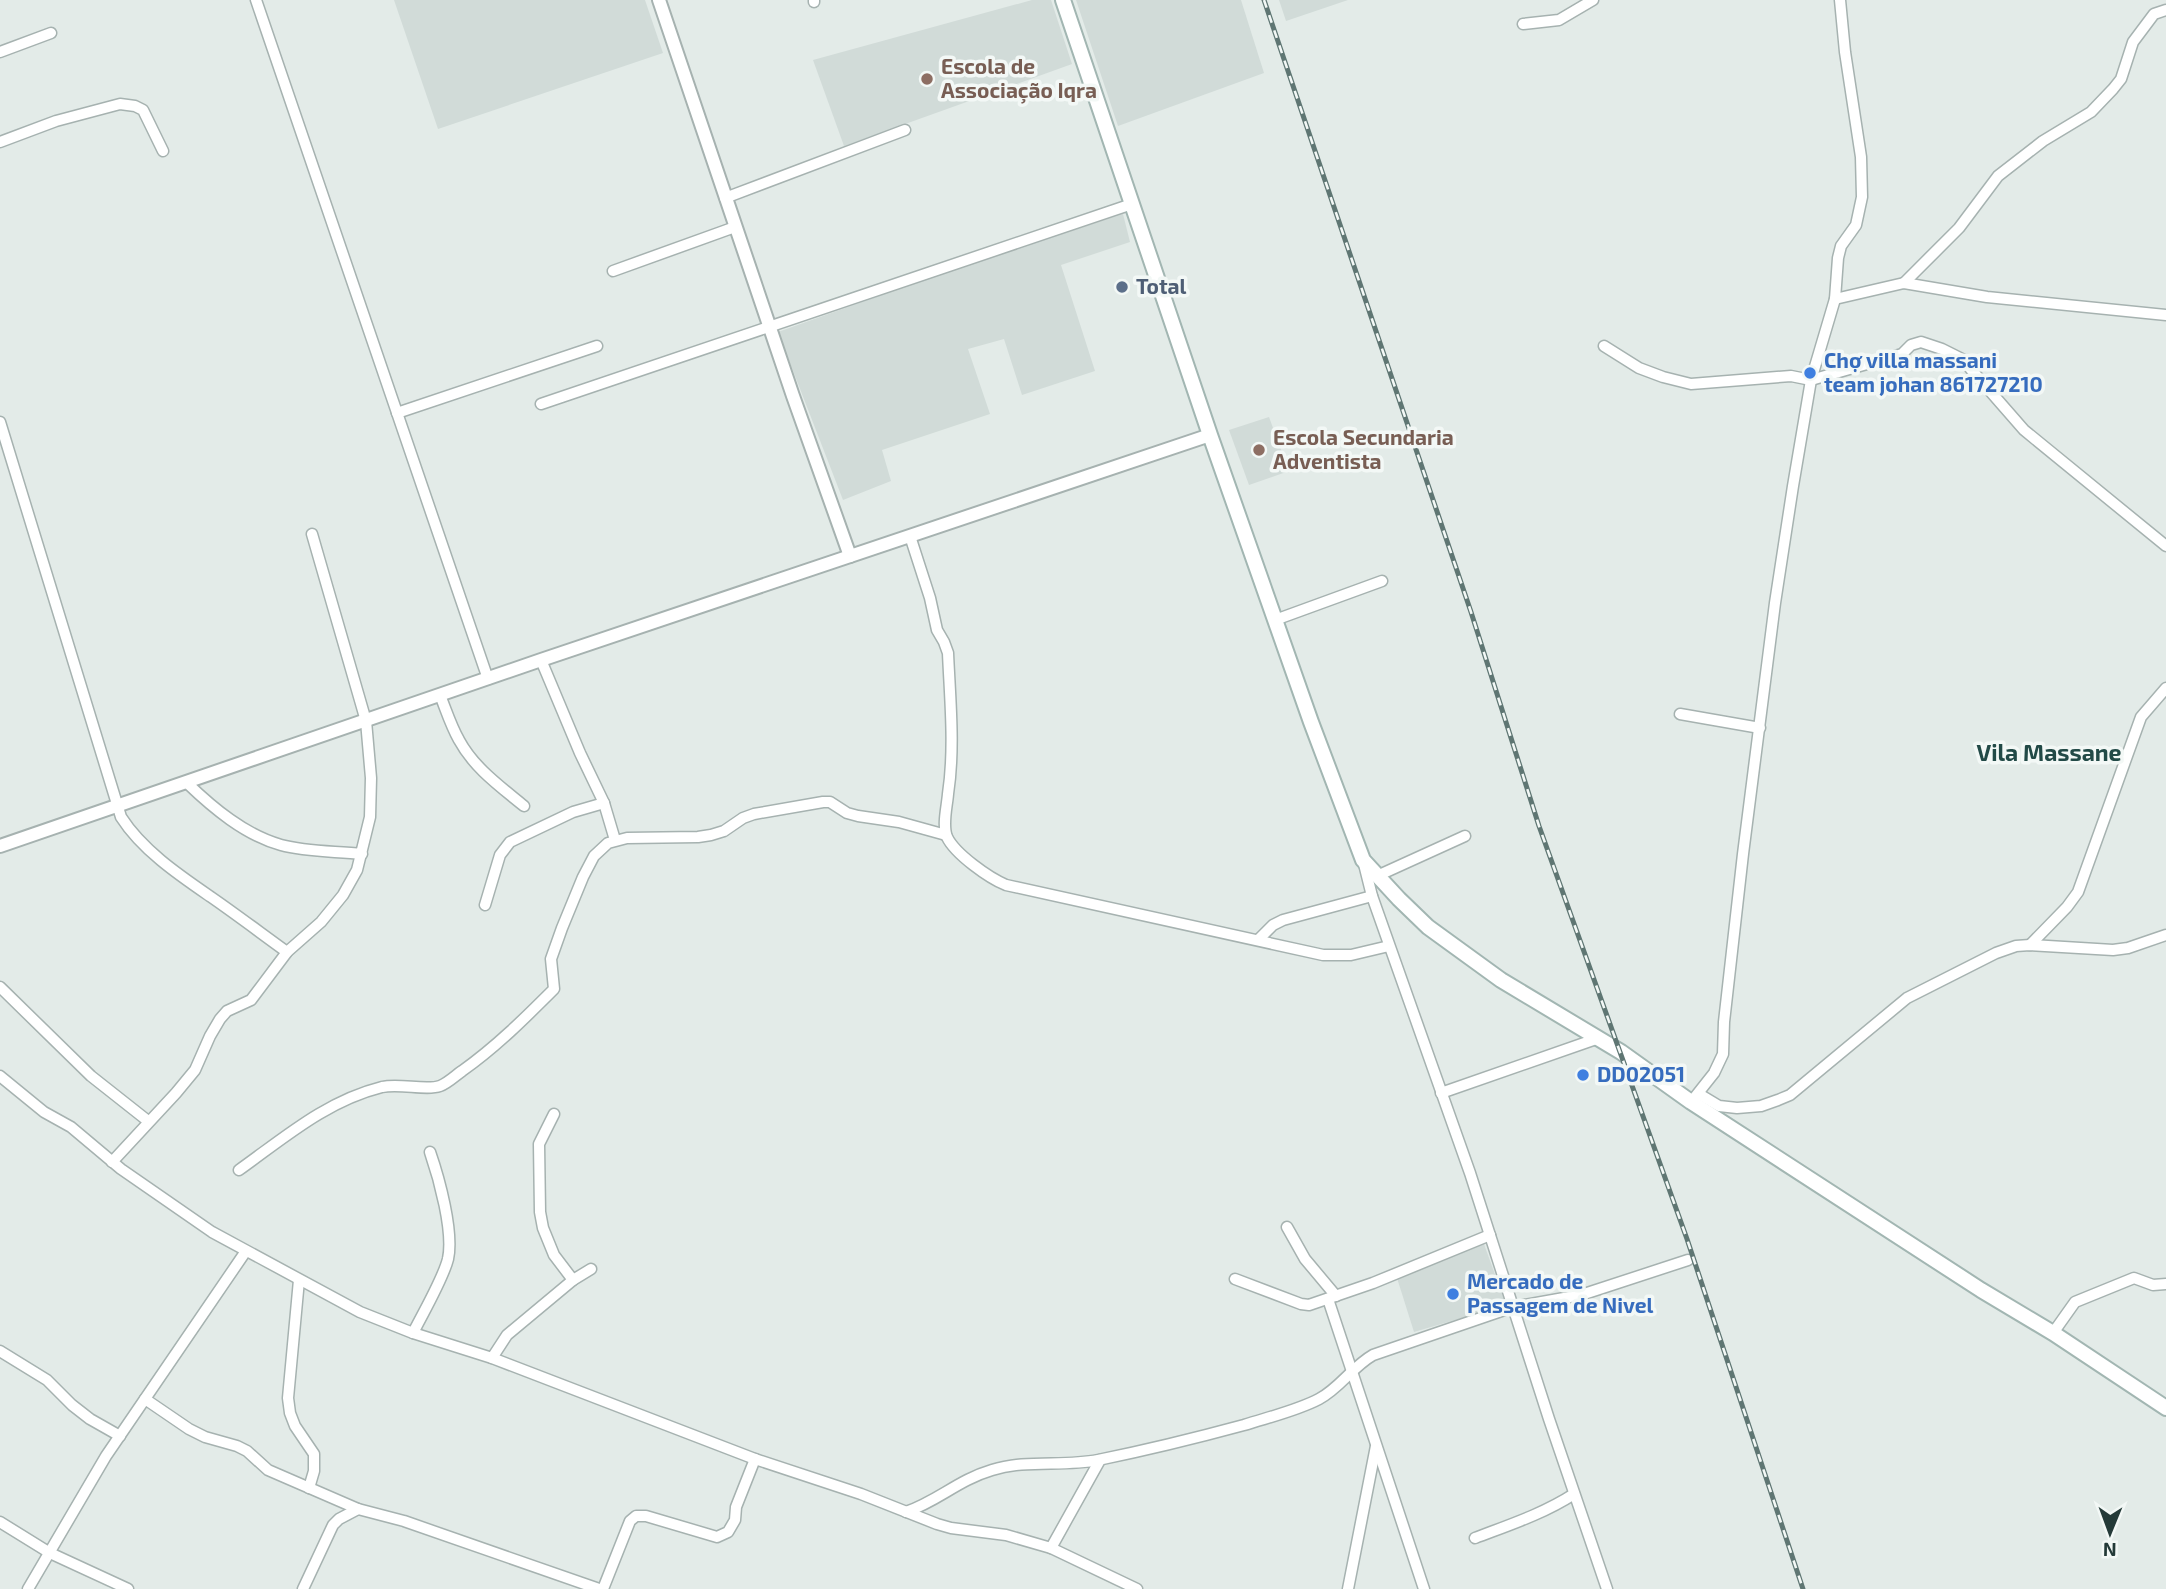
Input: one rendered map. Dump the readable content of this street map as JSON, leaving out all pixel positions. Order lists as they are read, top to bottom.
{
  "districts": ["Vila Massane"],
  "places": [
    "Escola de Associação Iqra",
    "Total",
    "Chợ villa massani team johan 861727210",
    "Escola Secundaria Adventista",
    "DD02051",
    "Mercado de Passagem de Nivel"
  ],
  "north": "bottom"
}
